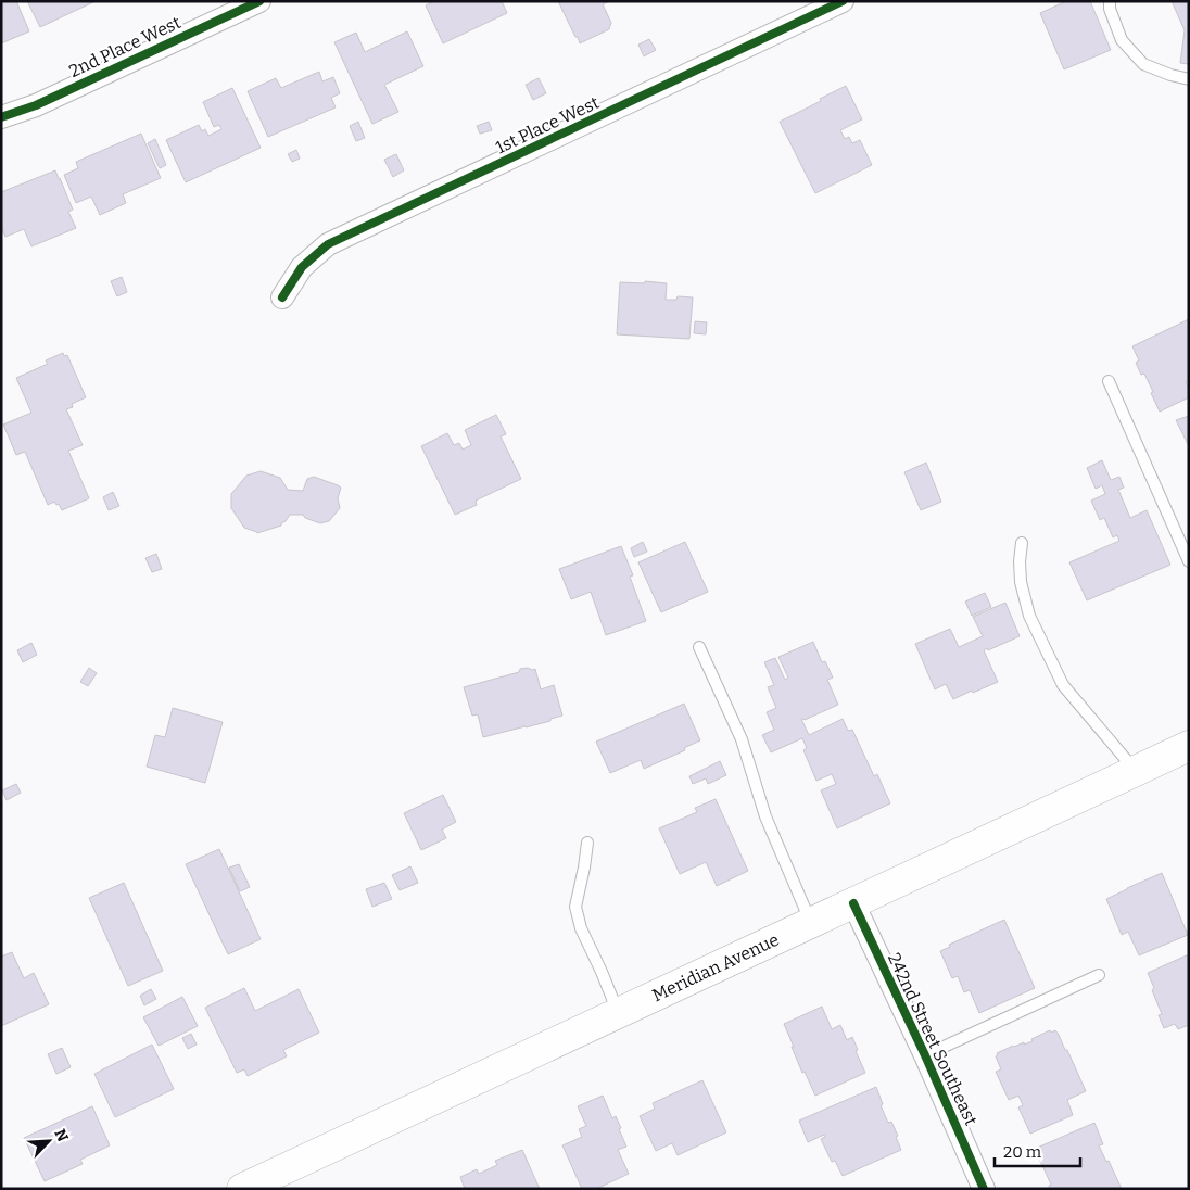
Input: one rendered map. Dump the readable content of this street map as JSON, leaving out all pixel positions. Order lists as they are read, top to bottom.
{
  "streets": {
    "main road": ["Meridian Avenue"],
    "street": ["2nd Place West", "1st Place West", "242nd Street Southeast"]
  },
  "crossings": [
    ["Meridian Avenue", "242nd Street Southeast"]
  ],
  "scale_bar": "20 m",
  "north": "top right"
}
